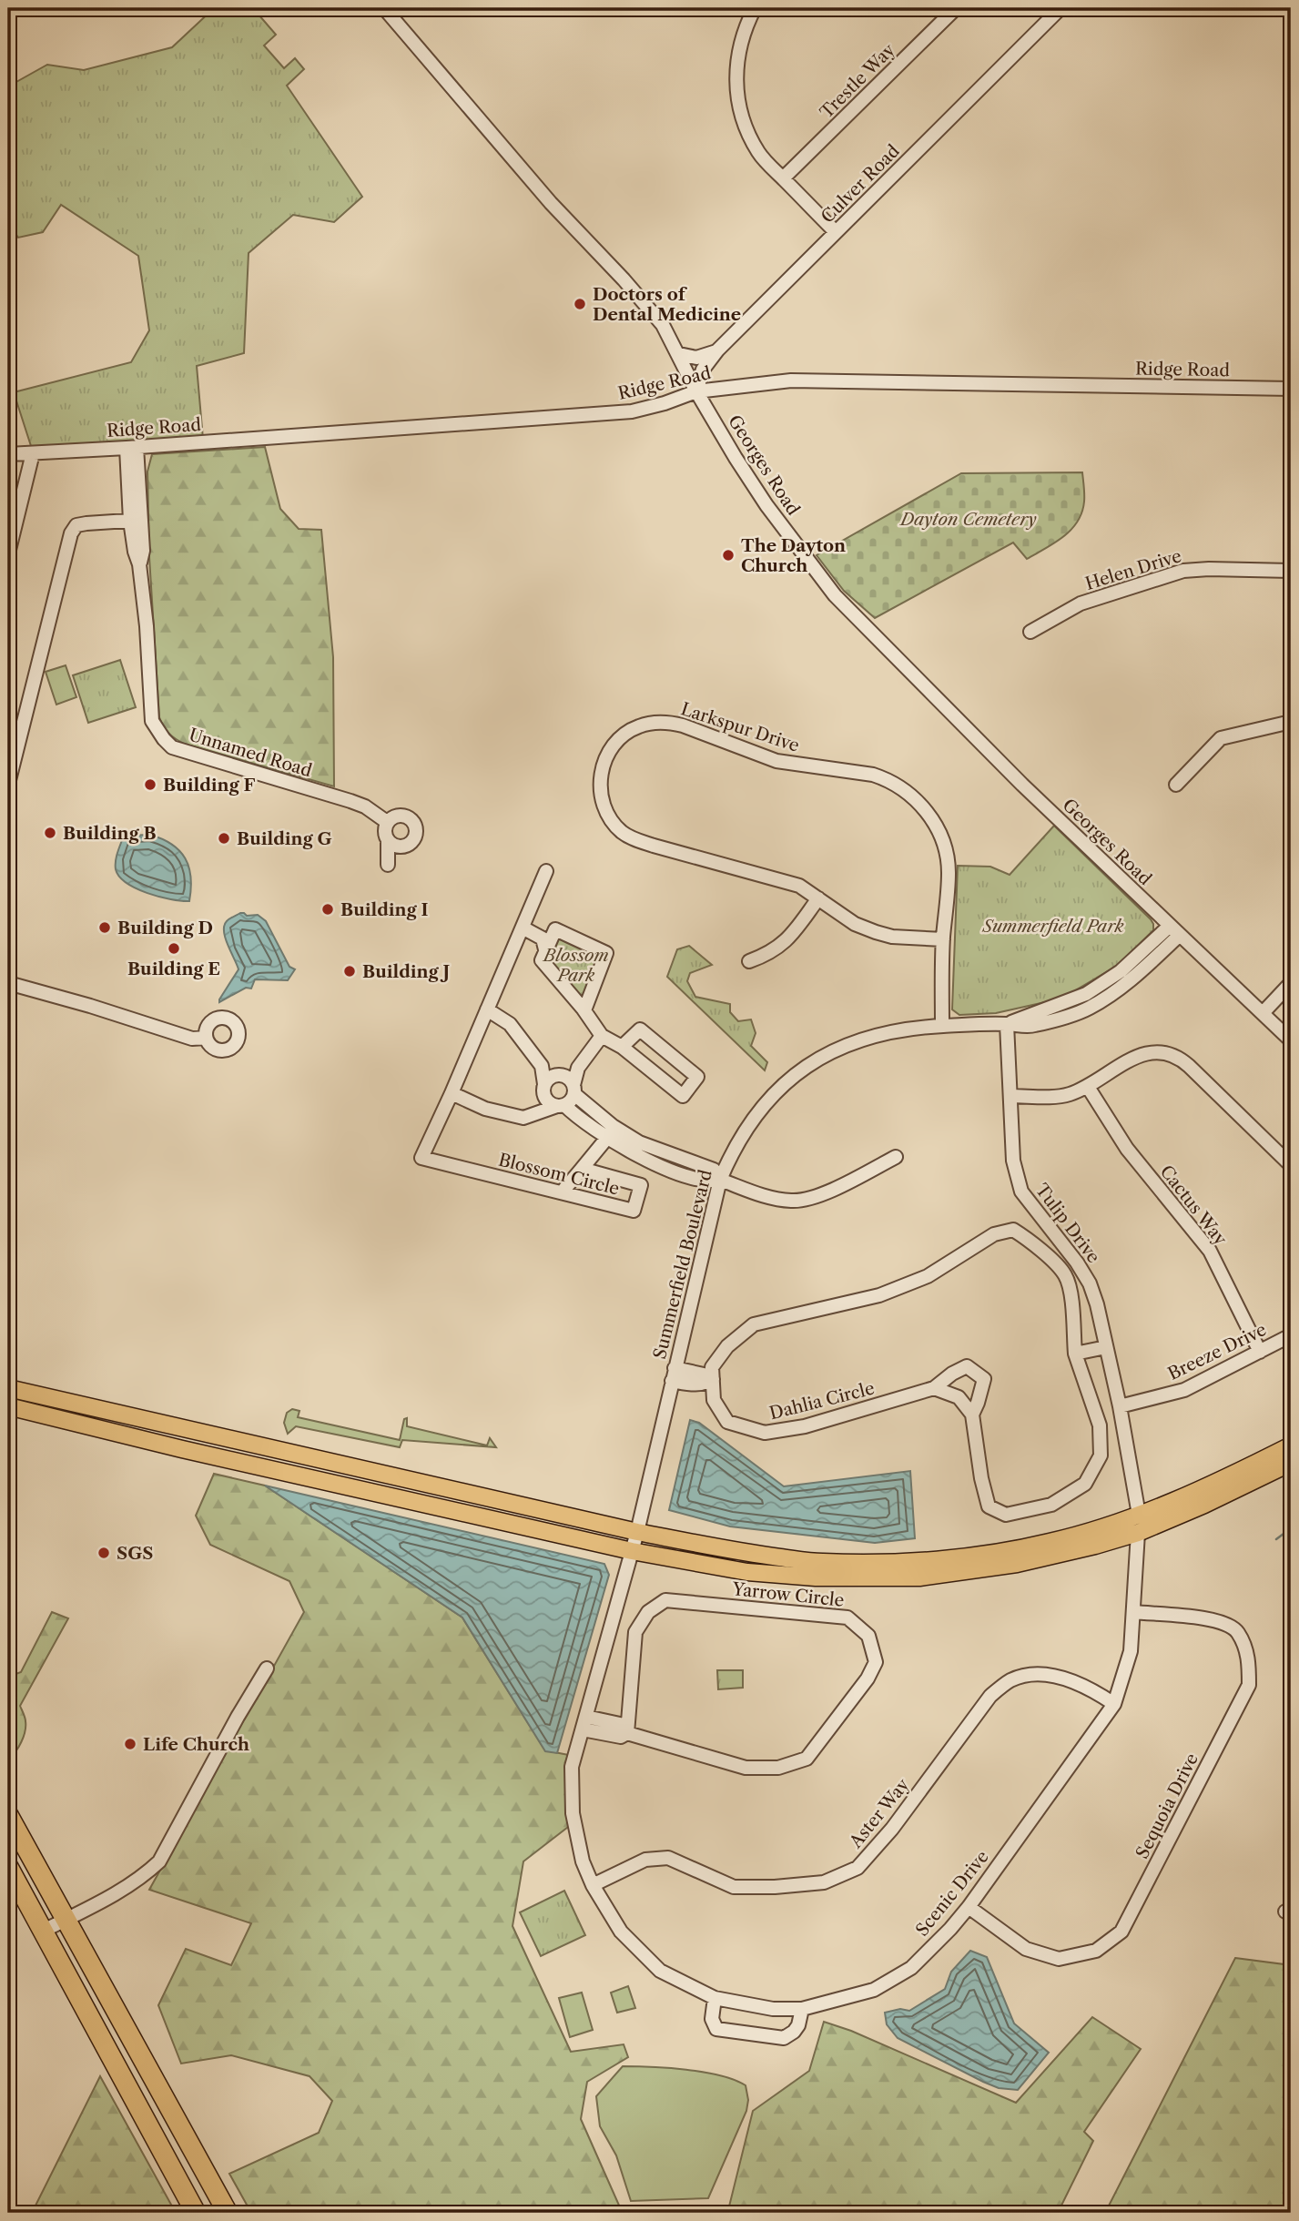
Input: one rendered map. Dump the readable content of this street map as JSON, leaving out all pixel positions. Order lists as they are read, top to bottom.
{
  "streets": {
    "street": [
      "Trestle Way",
      "Culver Road",
      "Ridge Road",
      "Georges Road",
      "Helen Drive",
      "Larkspur Drive",
      "Unnamed Road",
      "Blossom Circle",
      "Cactus Way",
      "Tulip Drive",
      "Summerfield Boulevard",
      "Breeze Drive",
      "Dahlia Circle",
      "Yarrow Circle",
      "Sequoia Drive",
      "Aster Way",
      "Scenic Drive"
    ]
  },
  "crossings": [
    ["Culver Road", "Ridge Road"],
    ["Culver Road", "Georges Road"],
    ["Ridge Road", "Georges Road"],
    ["Ridge Road", "Unnamed Road"],
    ["Georges Road", "Summerfield Boulevard"],
    ["Larkspur Drive", "Summerfield Boulevard"],
    ["Cactus Way", "Breeze Drive"],
    ["Tulip Drive", "Summerfield Boulevard"],
    ["Tulip Drive", "Breeze Drive"],
    ["Summerfield Boulevard", "Scenic Drive"],
    ["Yarrow Circle", "Scenic Drive"],
    ["Sequoia Drive", "Scenic Drive"],
    ["Aster Way", "Scenic Drive"]
  ],
  "parks": ["Dayton Cemetery", "Summerfield Park", "Blossom Park"],
  "places": [
    "Doctors of Dental Medicine",
    "The Dayton Church",
    "Building F",
    "Building B",
    "Building G",
    "Building I",
    "Building D",
    "Building E",
    "Building J",
    "SGS",
    "Life Church"
  ]
}
